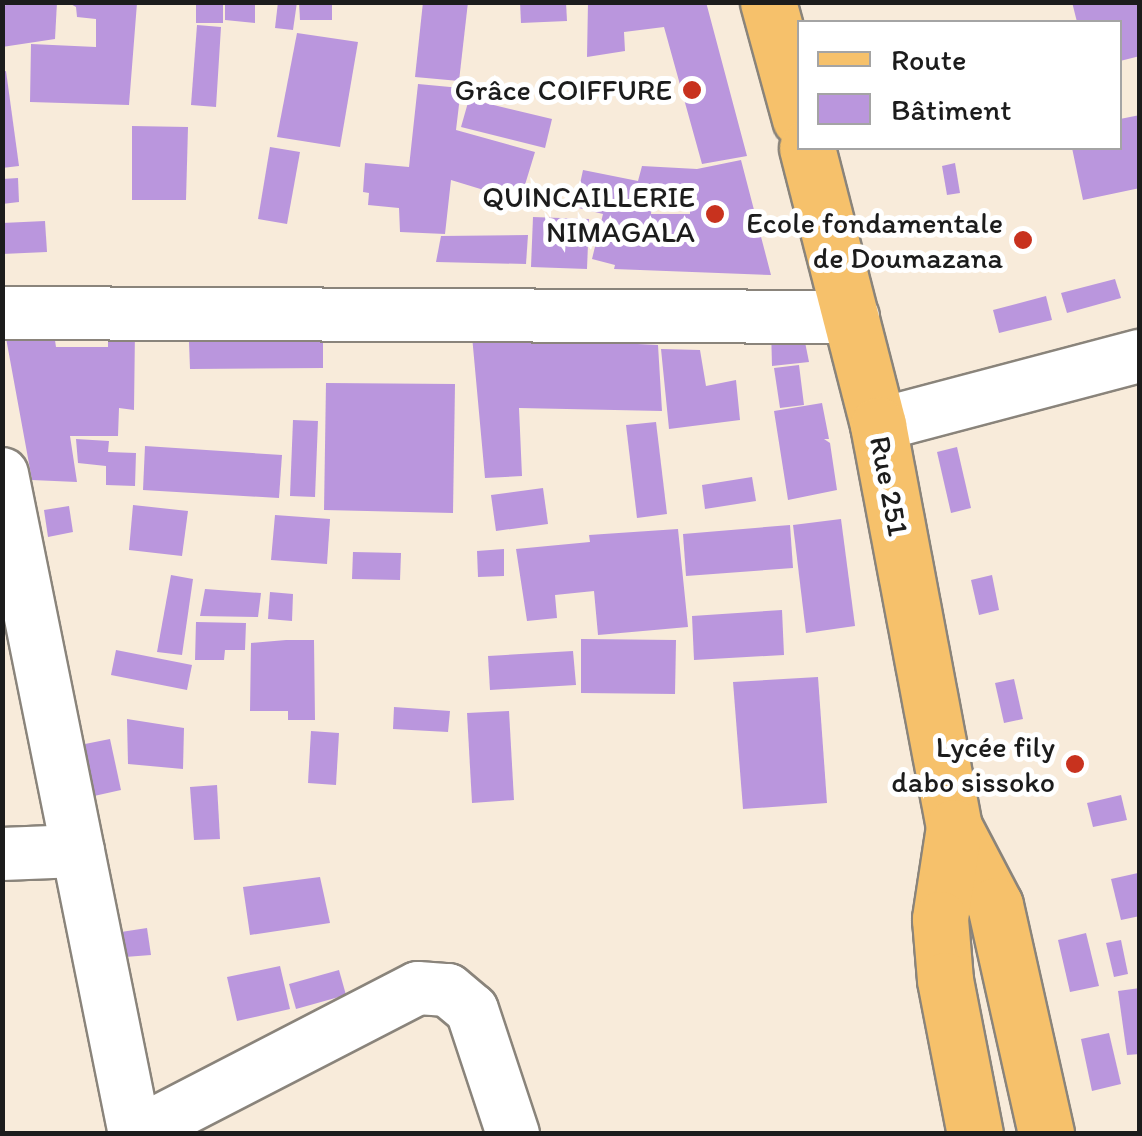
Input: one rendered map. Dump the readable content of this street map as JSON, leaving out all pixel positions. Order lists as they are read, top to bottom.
{
  "streets": {
    "main road": ["Rue 251"]
  },
  "places": [
    "Grâce COIFFURE",
    "QUINCAILLERIE NIMAGALA",
    "Ecole fondamentale de Doumazana",
    "Lycée fily dabo sissoko"
  ],
  "legend": ["Route", "Bâtiment"]
}
